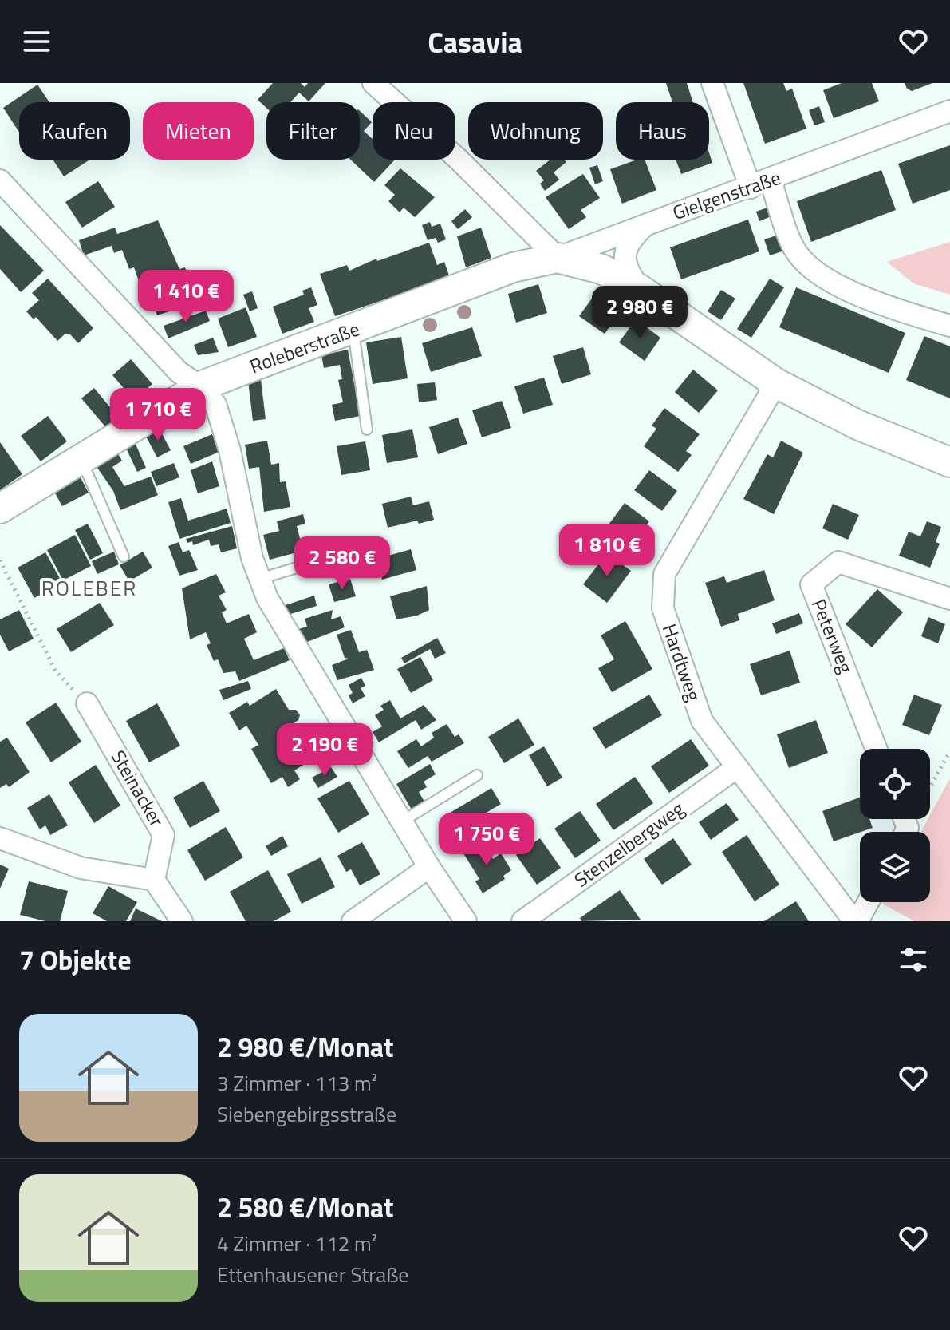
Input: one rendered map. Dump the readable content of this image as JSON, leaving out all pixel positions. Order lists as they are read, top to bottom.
{
  "streets": {
    "main road": ["Roleberstraße"],
    "street": [
      "Gielgenstraße",
      "Peterweg",
      "Hardtweg",
      "Steinacker",
      "Stenzelbergweg"
    ]
  },
  "crossings": [
    ["Gielgenstraße", "Roleberstraße"],
    ["Hardtweg", "Stenzelbergweg"]
  ],
  "districts": ["ROLEBER"],
  "page": {
    "header": "Casavia",
    "chip": [
      "Kaufen",
      "Mieten",
      "Filter",
      "Neu",
      "Wohnung",
      "Haus"
    ],
    "price": [
      "1 410 €",
      "2 980 €",
      "1 710 €",
      "1 810 €",
      "2 580 €",
      "2 190 €",
      "1 750 €"
    ],
    "heading": "7 Objekte",
    "list": [
      {
        "name": "2 980 €/Monat",
        "note": "3 Zimmer · 113 m² · Siebengebirgsstraße"
      },
      {
        "name": "2 580 €/Monat",
        "note": "4 Zimmer · 112 m² · Ettenhausener Straße"
      }
    ]
  }
}
